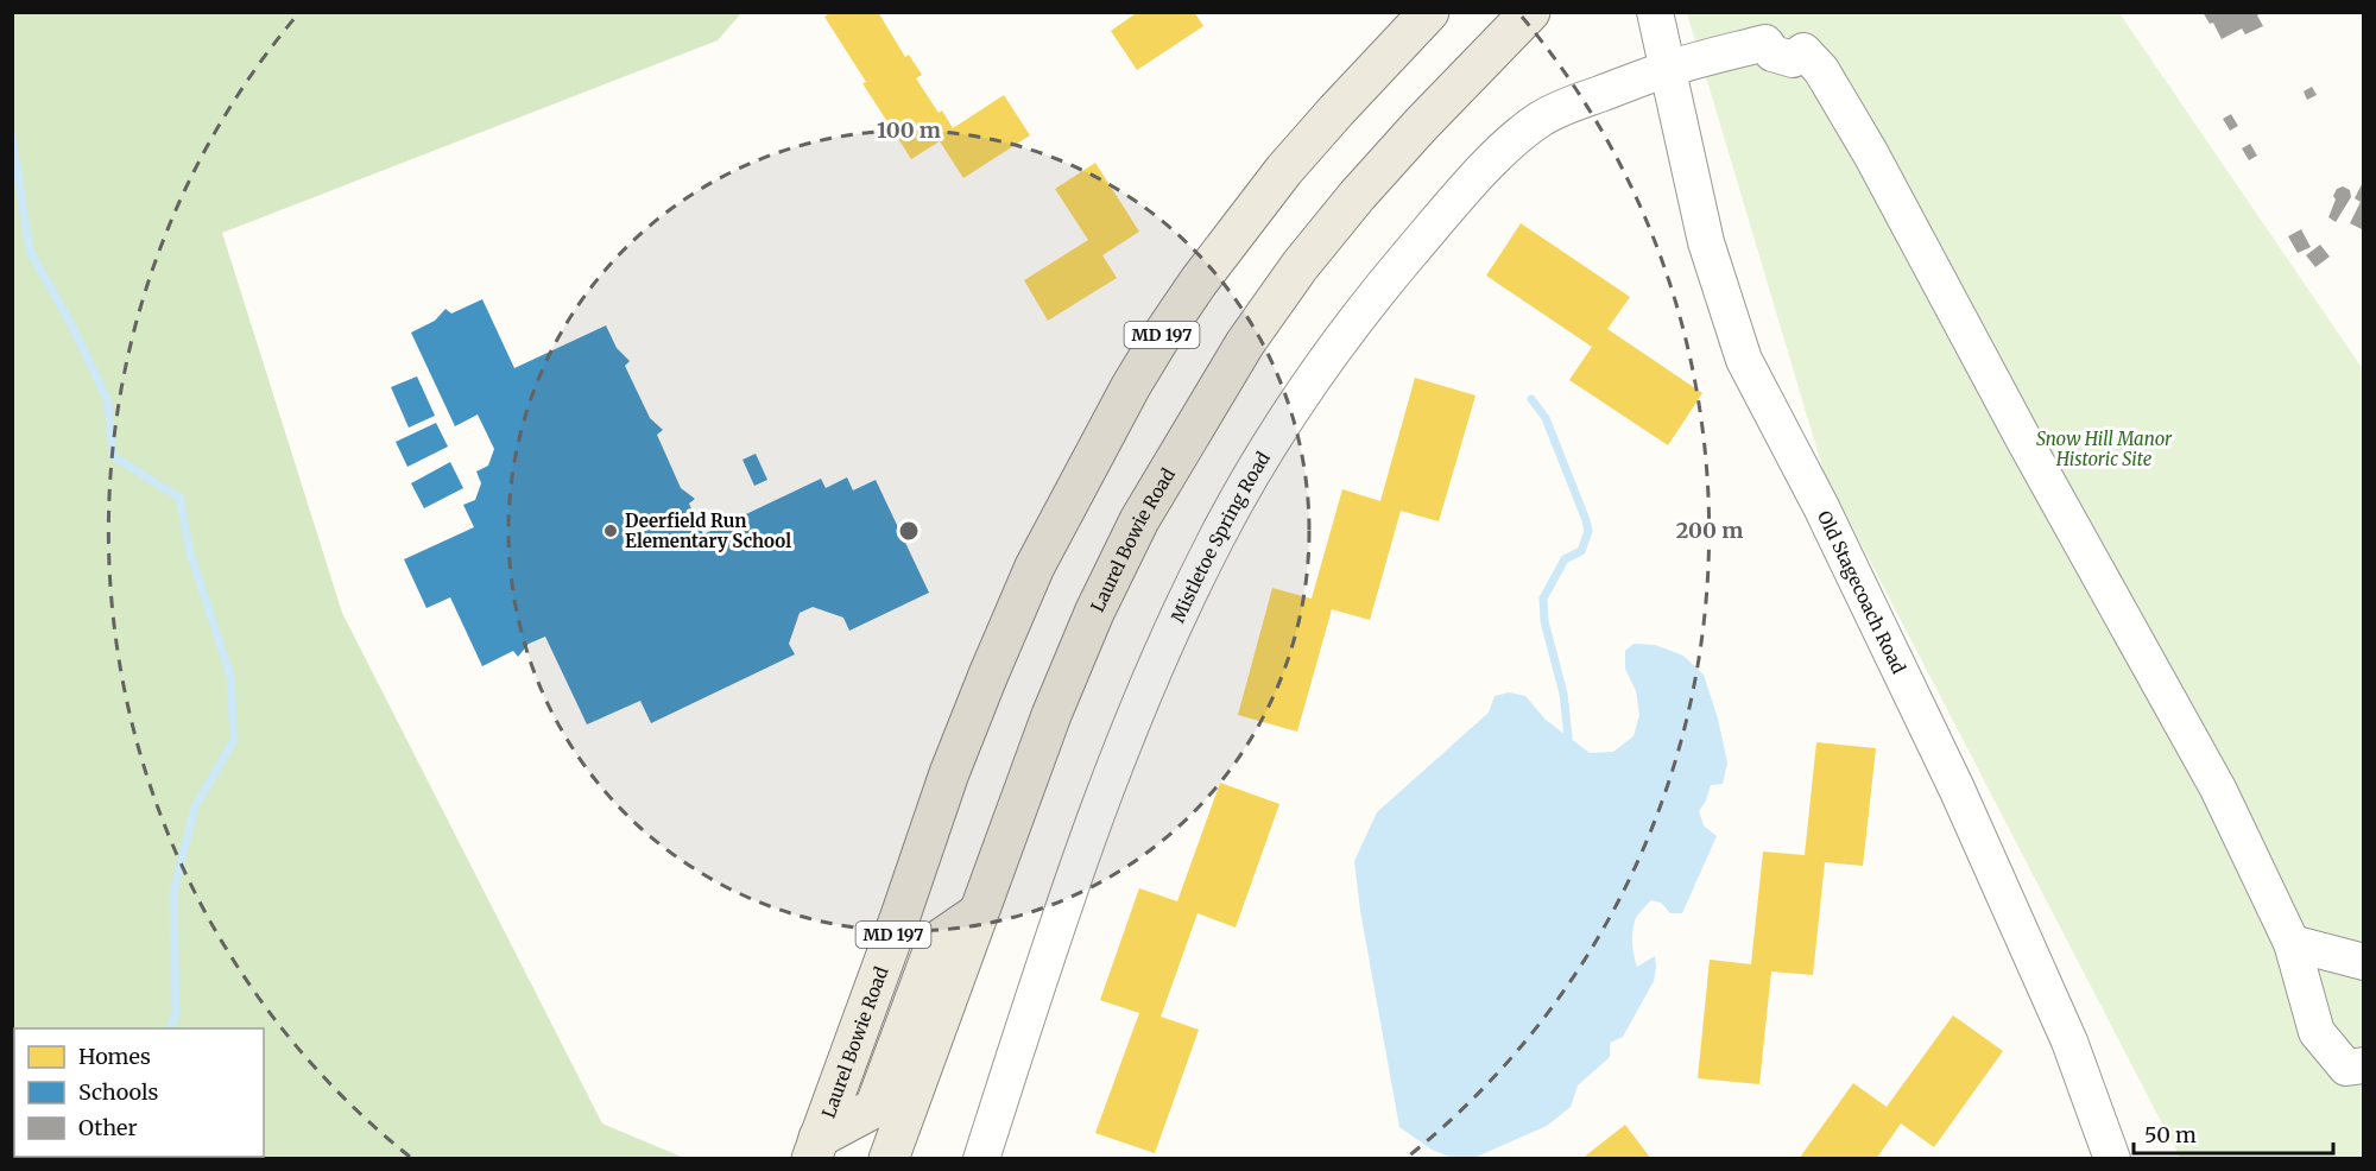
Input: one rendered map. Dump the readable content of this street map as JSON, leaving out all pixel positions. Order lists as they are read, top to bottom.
{
  "streets": {
    "main road": ["MD 197", "Laurel Bowie Road"],
    "street": ["Mistletoe Spring Road", "Old Stagecoach Road"]
  },
  "crossings": [
    ["Mistletoe Spring Road", "Old Stagecoach Road"]
  ],
  "parks": ["Snow Hill Manor Historic Site"],
  "places": ["Deerfield Run Elementary School"],
  "legend": ["Homes", "Schools", "Other"],
  "scale_bar": "50 m",
  "rings": ["100 m", "200 m"]
}
